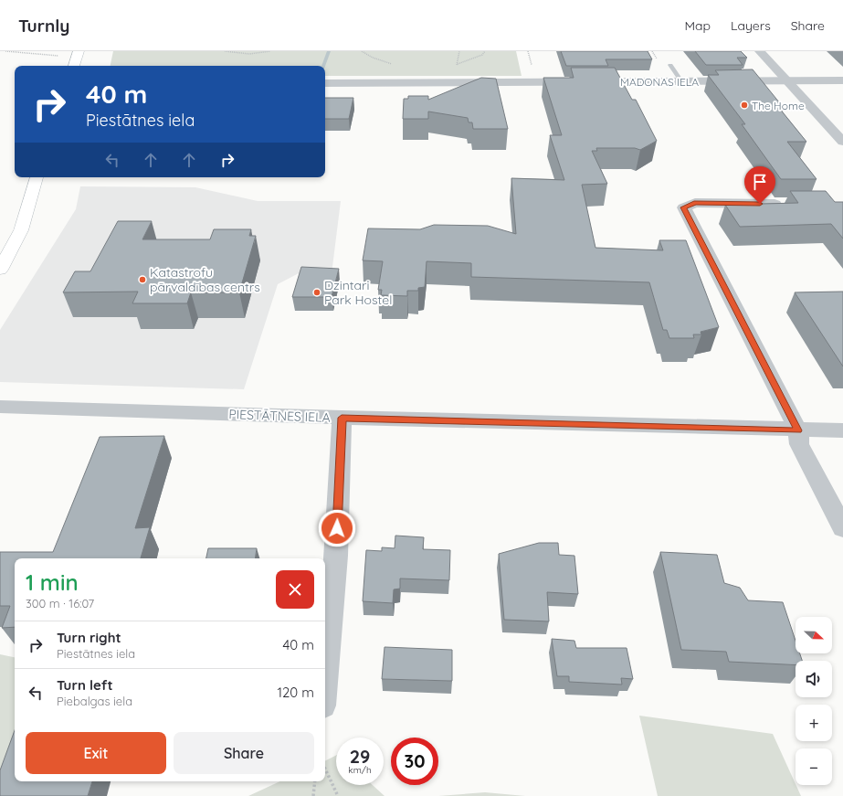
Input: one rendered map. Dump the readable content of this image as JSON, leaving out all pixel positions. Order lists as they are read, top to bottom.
{
  "streets": {
    "street": ["MADONAS IELA", "PIESTĀTNES IELA"]
  },
  "places": ["The Home", "Katastrofu pārvaldības centrs", "Dzintari Park Hostel"],
  "north": "right",
  "page": {
    "header": "Turnly",
    "nav": ["Map", "Layers", "Share"],
    "turn": ["40 m", "Piestātnes iela"],
    "heading": ["1 min", "300 m · 16:07"],
    "map_buttons": ["+", "−"],
    "list": [
      {
        "name": "Turn right",
        "note": "Piestātnes iela",
        "value": "40 m"
      },
      {
        "name": "Turn left",
        "note": "Piebalgas iela",
        "value": "120 m"
      }
    ],
    "buttons": ["Exit", "Share"],
    "speed": "29 km/h",
    "limit": "30"
  }
}
